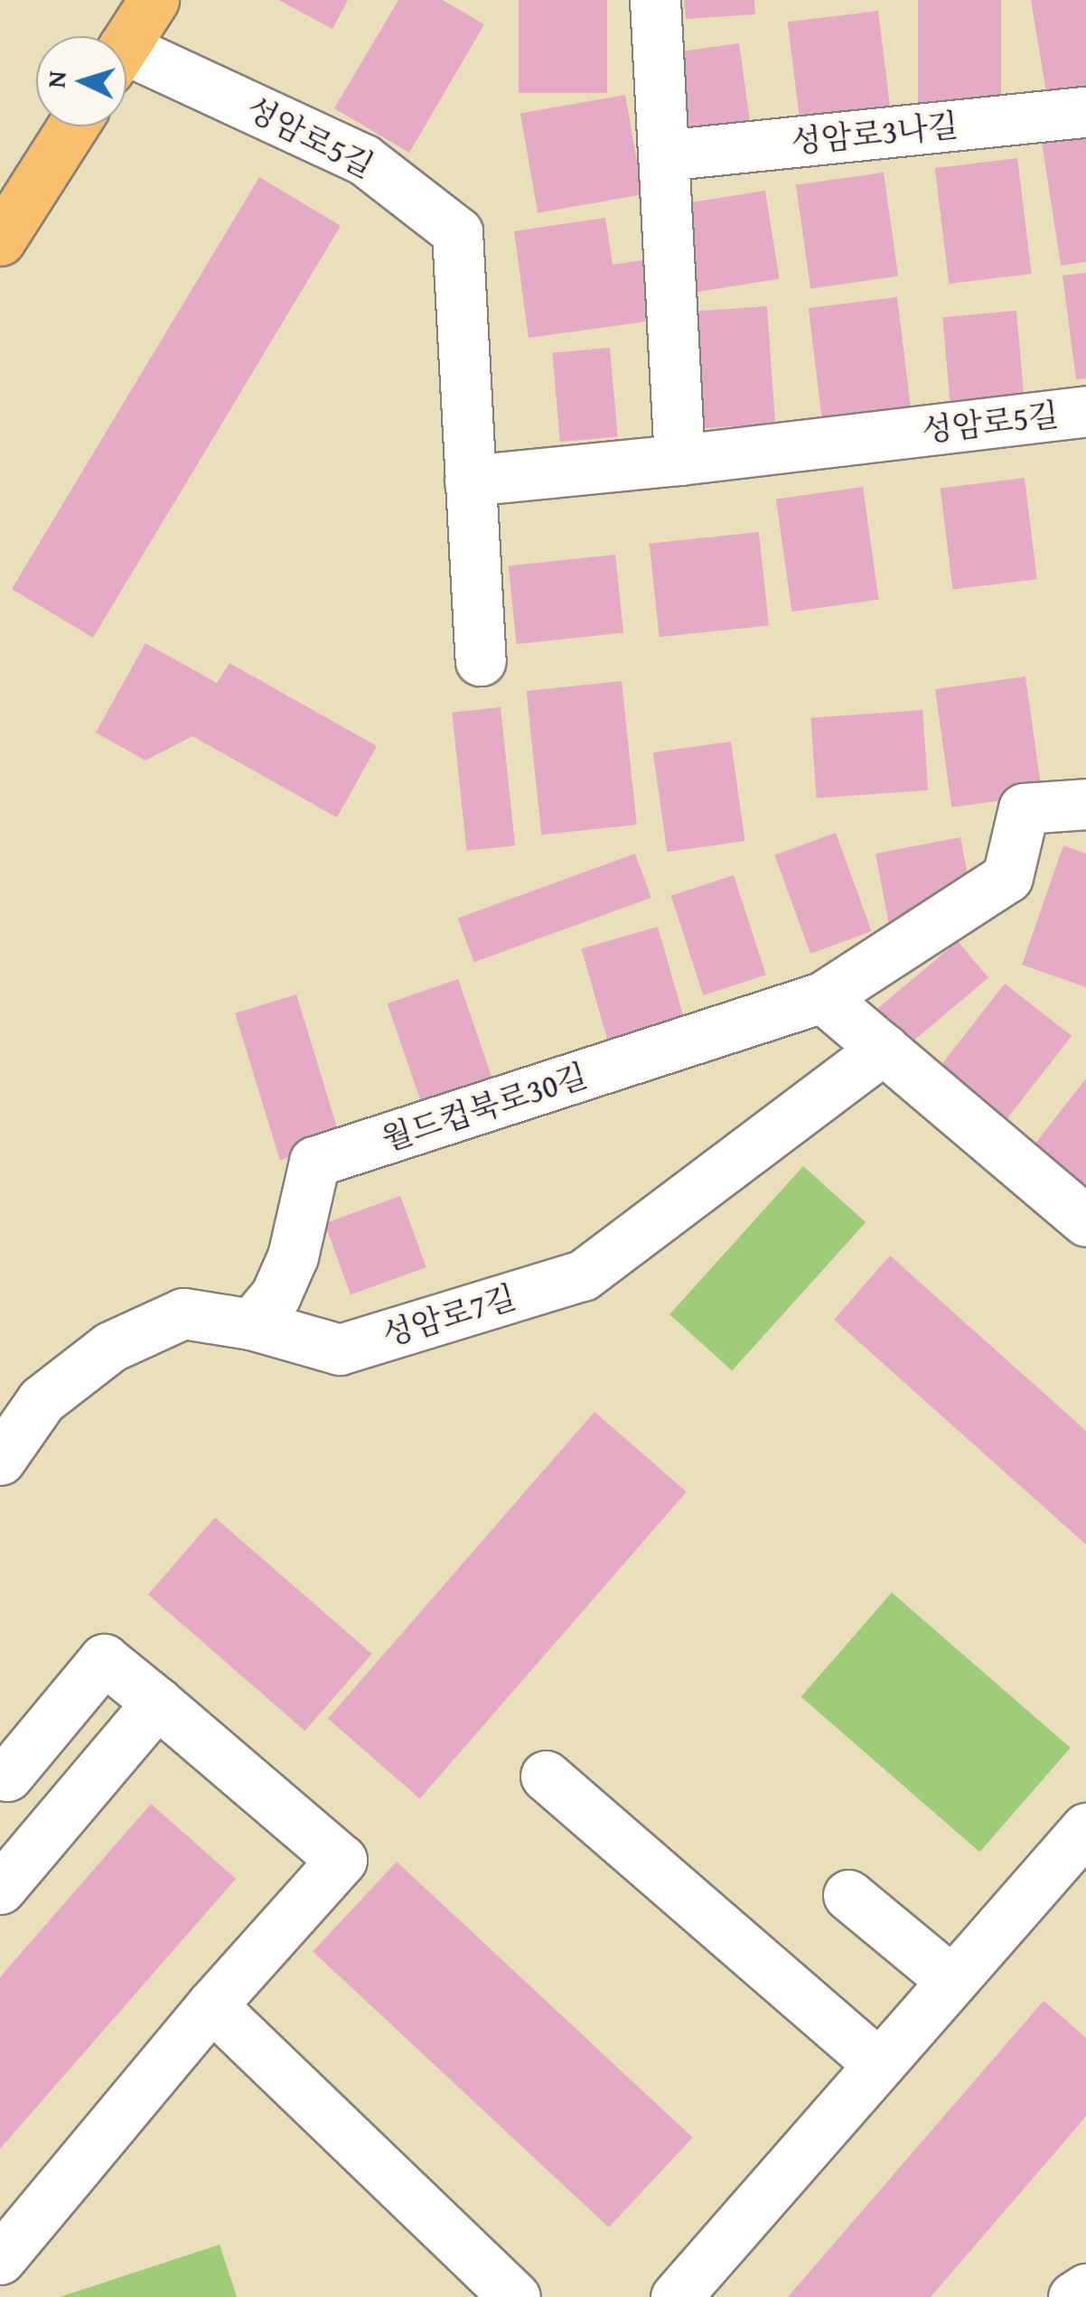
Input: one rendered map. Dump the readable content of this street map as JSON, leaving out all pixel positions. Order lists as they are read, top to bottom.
{
  "streets": {
    "street": [
      "성암로3나길",
      "성암로5길",
      "월드컵북로30길",
      "성암로7길"
    ]
  },
  "crossings": [
    ["월드컵북로30길", "성암로7길"]
  ],
  "north": "left"
}
